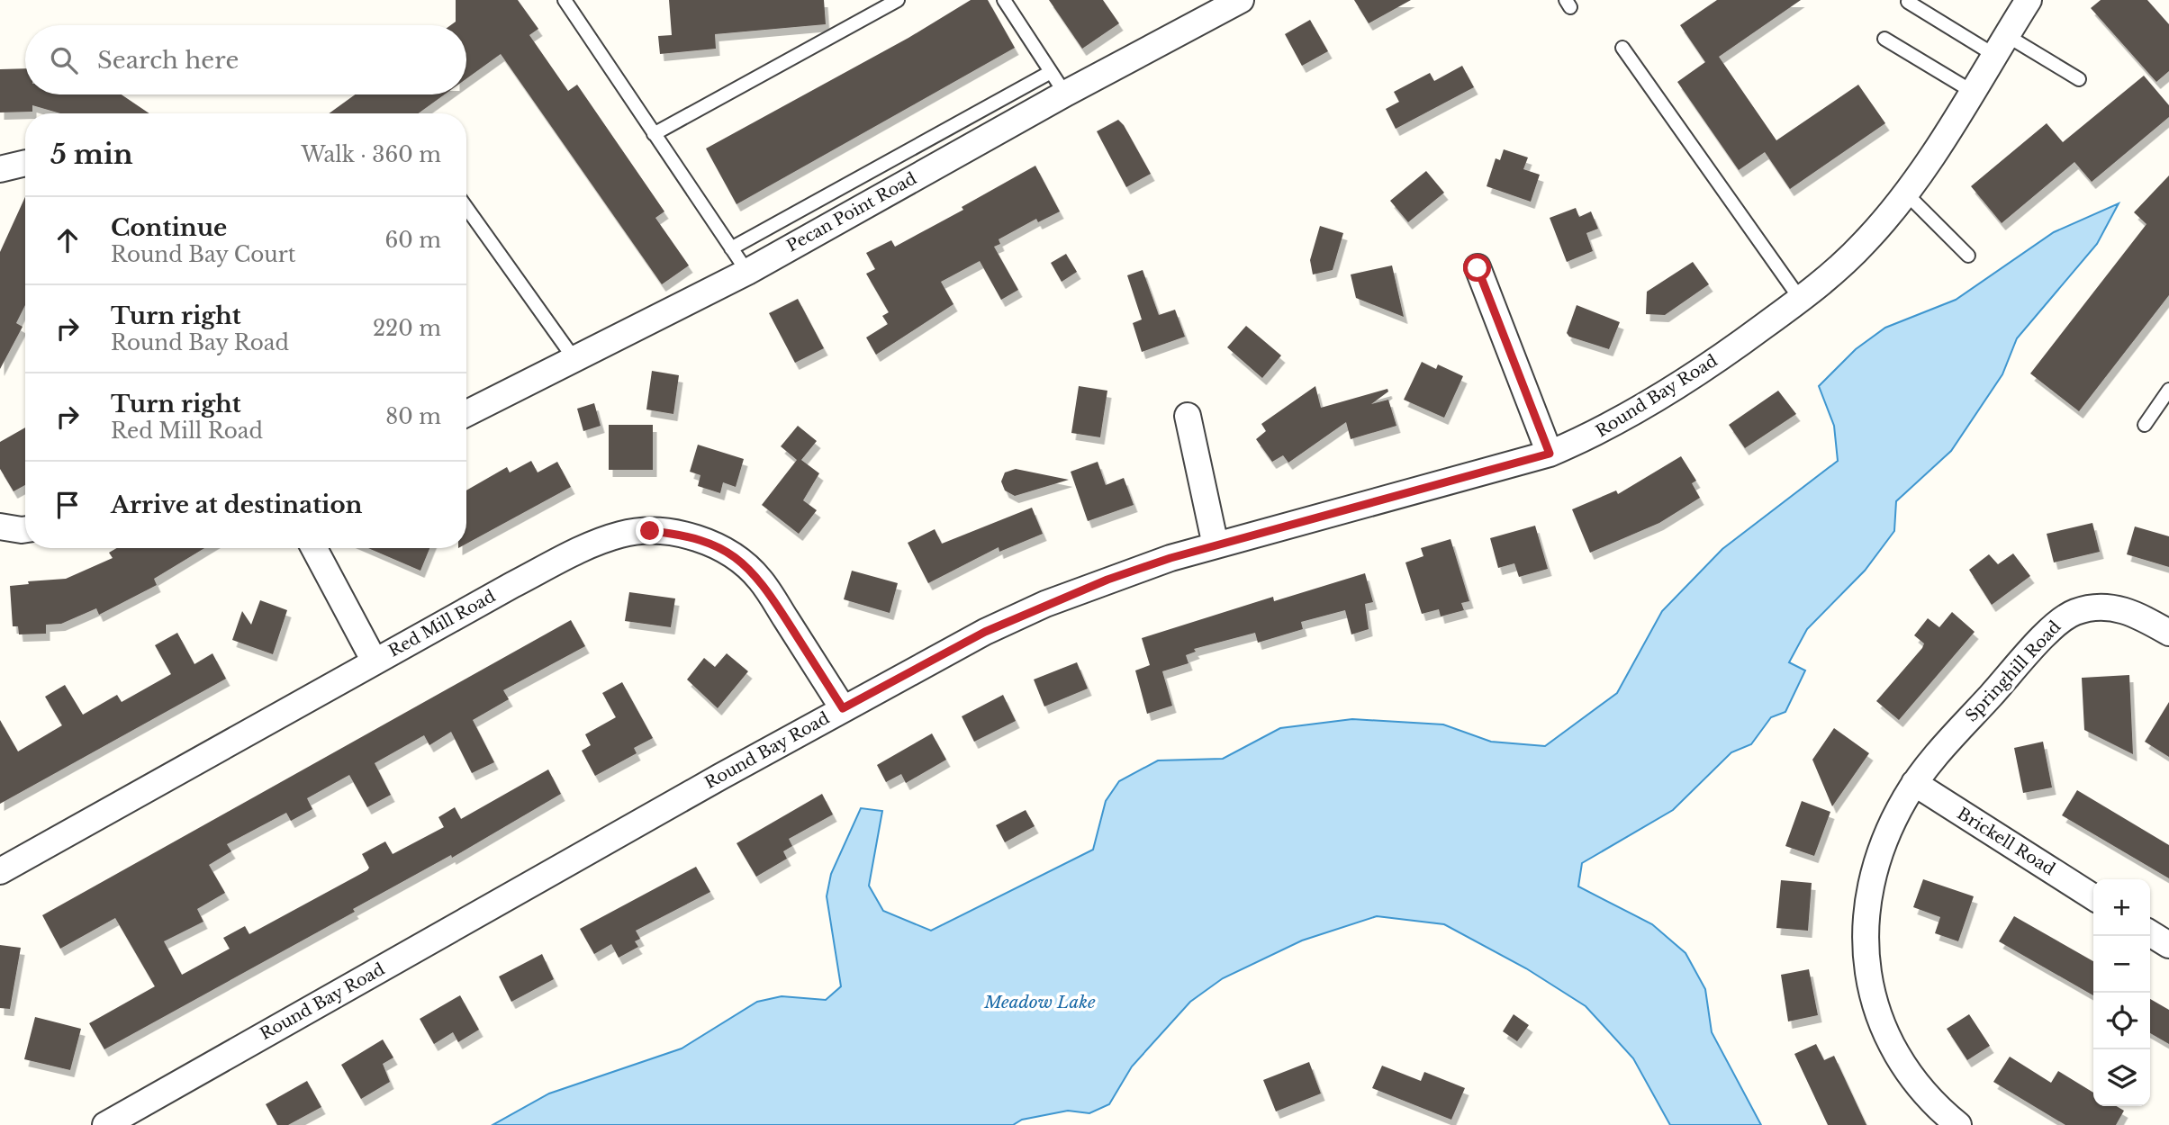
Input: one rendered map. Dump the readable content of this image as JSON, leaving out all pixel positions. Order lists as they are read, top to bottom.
{
  "streets": {
    "street": [
      "Pecan Point Road",
      "Round Bay Road",
      "Red Mill Road",
      "Springhill Road",
      "Brickell Road"
    ]
  },
  "crossings": [
    ["Round Bay Road", "Red Mill Road"],
    ["Springhill Road", "Brickell Road"]
  ],
  "water": ["Meadow Lake"],
  "page": {
    "search": "Search here",
    "heading": ["5 min", "Walk · 360 m"],
    "list": [
      ["Continue", "Round Bay Court", "60 m"],
      ["Turn right", "Round Bay Road", "220 m"],
      ["Turn right", "Red Mill Road", "80 m"],
      "Arrive at destination"
    ],
    "map_buttons": ["+", "−"]
  }
}
